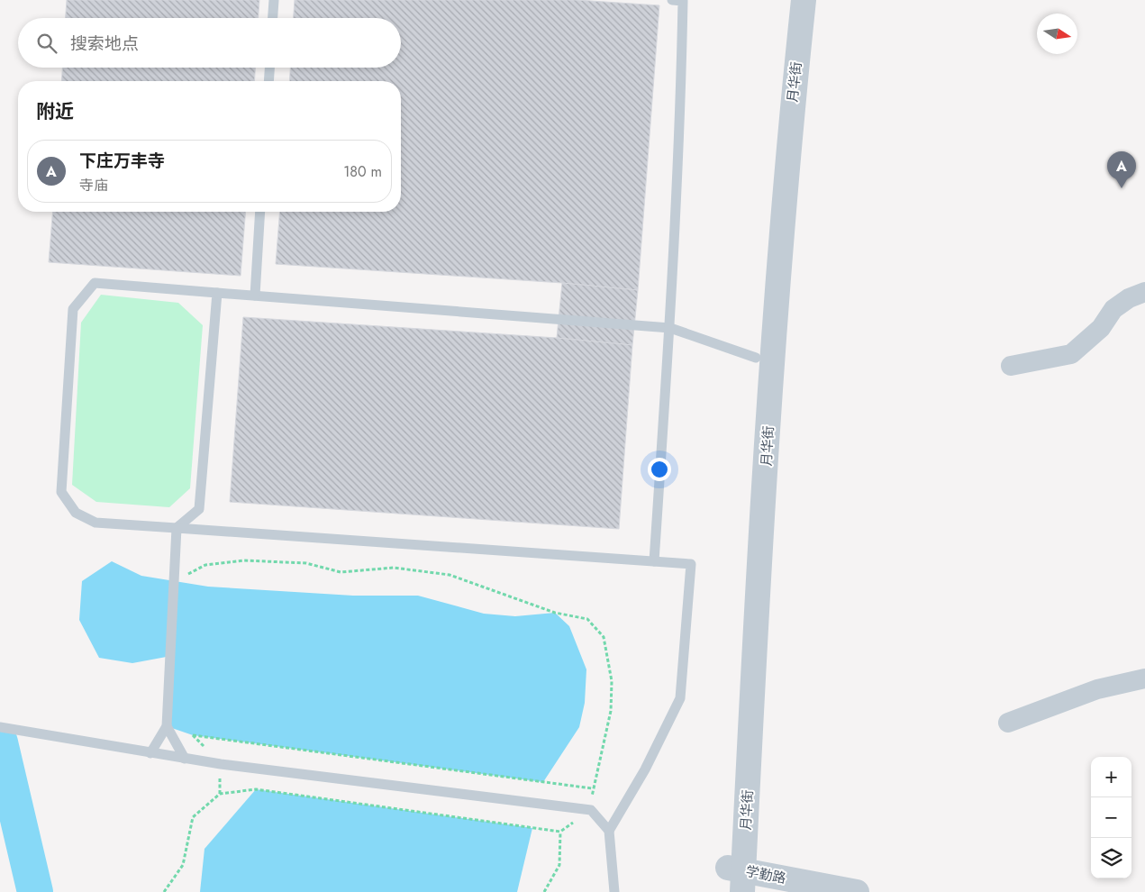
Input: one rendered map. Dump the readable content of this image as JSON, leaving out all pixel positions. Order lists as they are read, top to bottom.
{
  "streets": {
    "street": ["月华街", "学勤路"]
  },
  "crossings": [
    ["月华街", "学勤路"]
  ],
  "north": "right",
  "page": {
    "search": "搜索地点",
    "heading": "附近",
    "list": [
      {
        "mark": "A",
        "name": "下庄万丰寺",
        "note": "寺庙",
        "value": "180 m"
      }
    ],
    "pins": "A",
    "map_buttons": ["+", "−"]
  }
}
